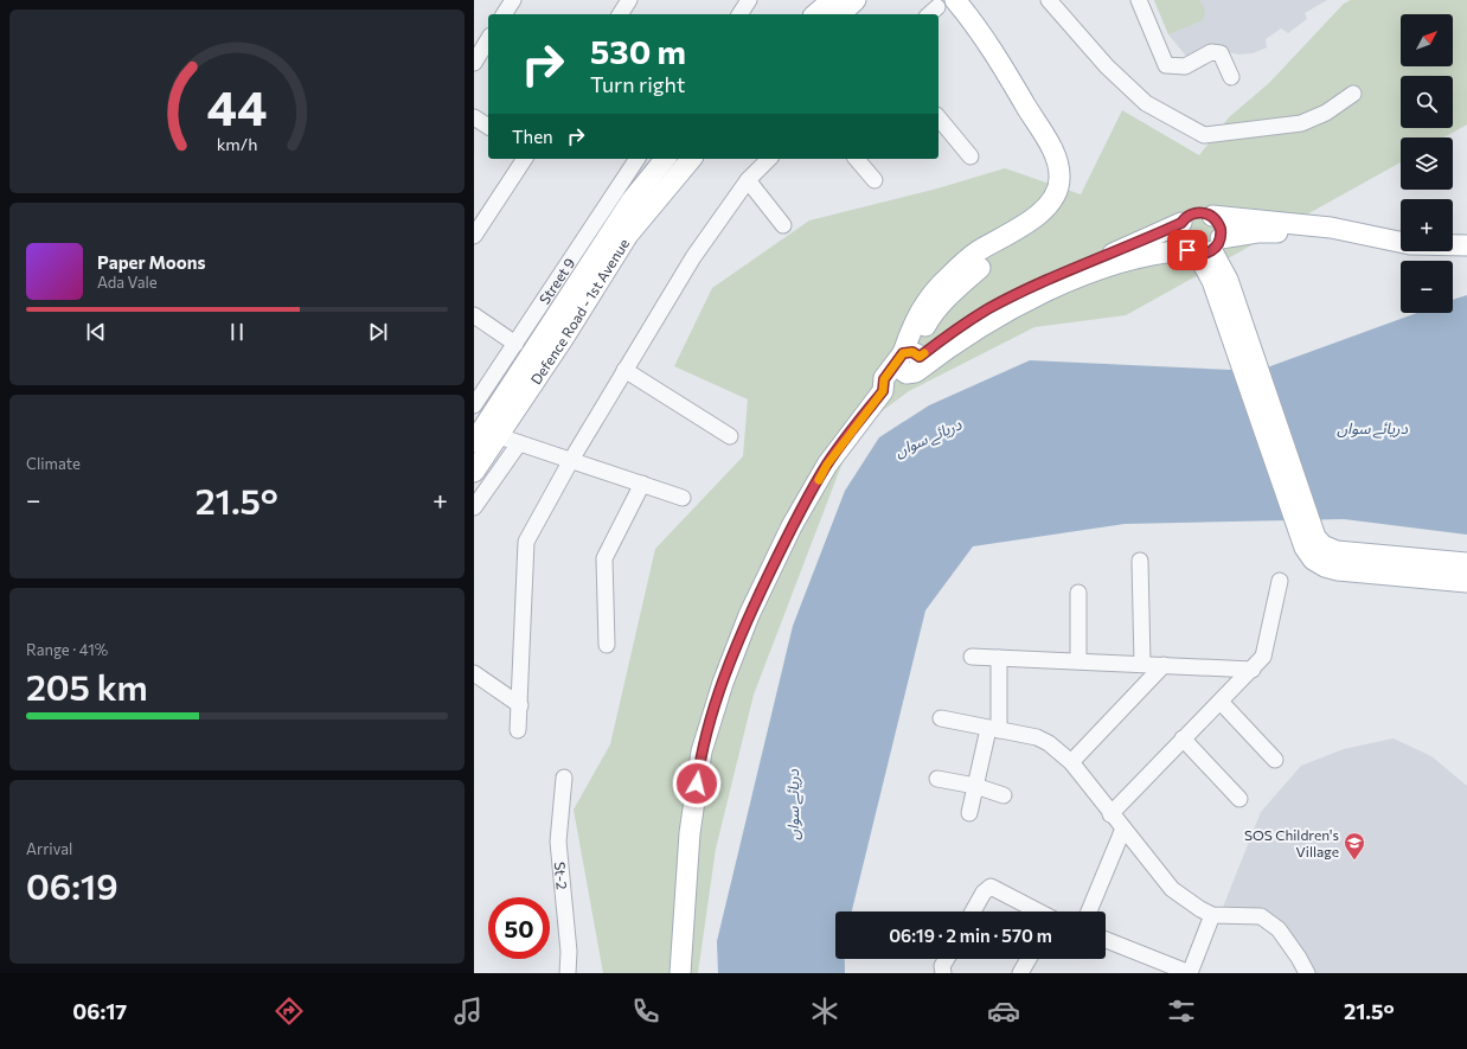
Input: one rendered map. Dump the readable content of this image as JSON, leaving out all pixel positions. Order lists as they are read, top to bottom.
{
  "streets": {
    "main road": ["Defence Road - 1st Avenue"],
    "street": ["Street 9", "St-2"]
  },
  "water": ["دریائے سواں"],
  "places": {
    "school or university": ["SOS Children's Village"]
  },
  "north": "top right",
  "page": {
    "map_buttons": ["+", "−"],
    "turn": ["530 m", "Turn right"],
    "then": "Then",
    "song": ["Paper Moons", "Ada Vale"],
    "tile": [
      "Climate",
      ["Range · 41%", "205 km"],
      ["Arrival", "06:19"]
    ],
    "heat": ["−", "21.5°", "+"],
    "limit": "50",
    "trip": "06:19 · 2 min · 570 m",
    "tabs": ["06:17", "21.5°"],
    "gauge": ["44", "km/h"]
  }
}
